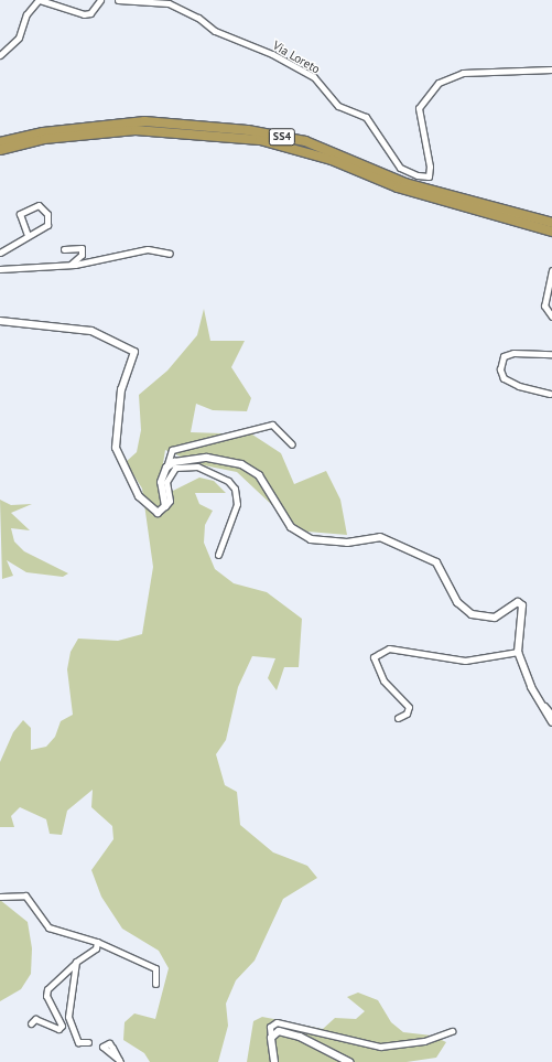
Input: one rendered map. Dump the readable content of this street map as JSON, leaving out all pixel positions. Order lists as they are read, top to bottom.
{
  "streets": {
    "highway": ["SS4"],
    "street": ["Via Loreto"]
  }
}
